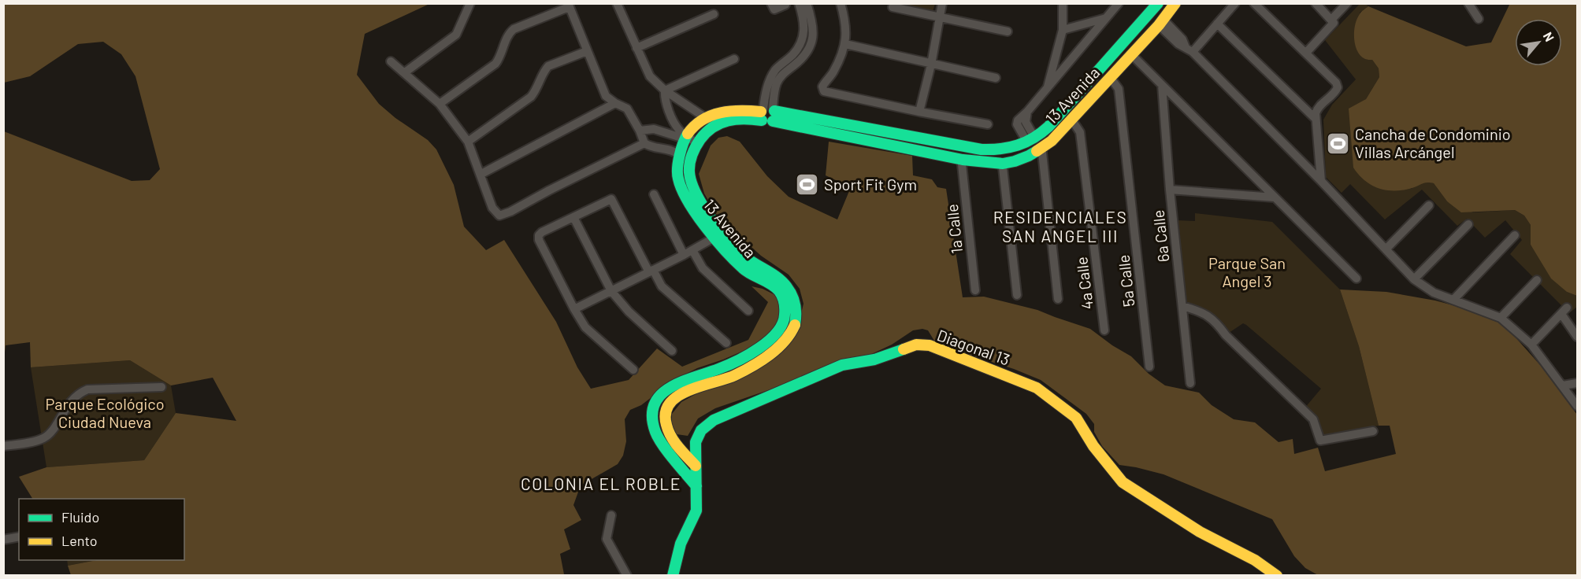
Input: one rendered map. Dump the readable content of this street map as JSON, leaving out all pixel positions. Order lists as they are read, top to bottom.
{
  "streets": {
    "street": [
      "13 Avenida",
      "1a Calle",
      "6a Calle",
      "5a Calle",
      "4a Calle",
      "Diagonal 13"
    ]
  },
  "crossings": [
    ["13 Avenida", "5a Calle"],
    ["13 Avenida", "Diagonal 13"]
  ],
  "districts": ["RESIDENCIALES SAN ANGEL III", "COLONIA EL ROBLE"],
  "parks": ["Parque San Angel 3", "Parque Ecológico Ciudad Nueva"],
  "places": {
    "sports": ["Cancha de Condominio Villas Arcángel", "Sport Fit Gym"]
  },
  "legend": ["Fluido", "Lento"],
  "north": "top right"
}
